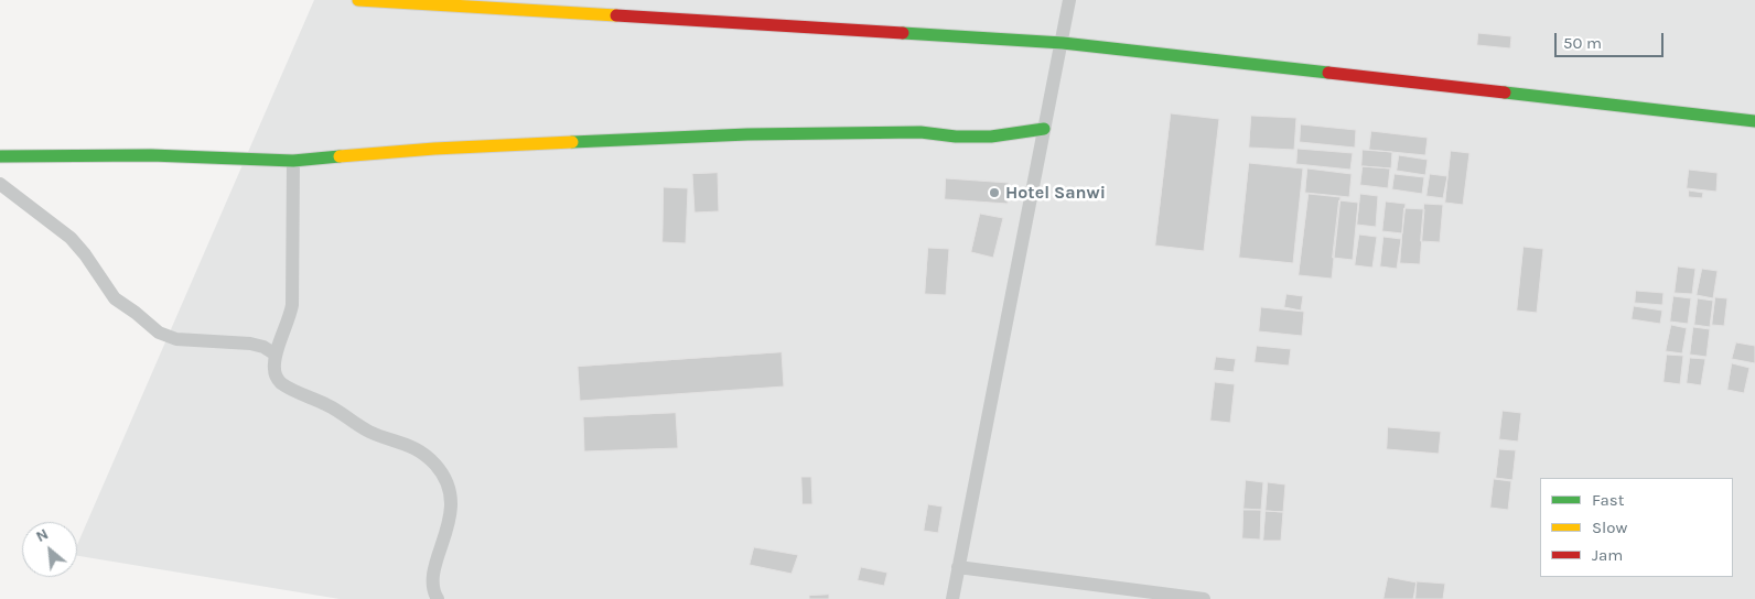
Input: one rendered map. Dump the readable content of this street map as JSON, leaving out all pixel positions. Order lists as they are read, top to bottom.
{
  "places": ["Hotel Sanwi"],
  "legend": ["Fast", "Slow", "Jam"],
  "scale_bar": "50 m",
  "north": "top left"
}
